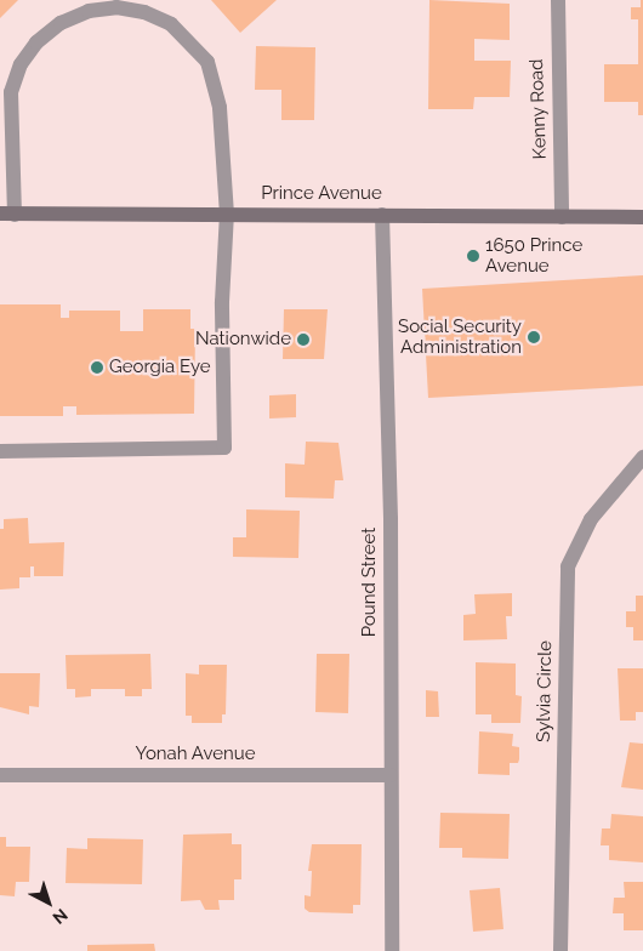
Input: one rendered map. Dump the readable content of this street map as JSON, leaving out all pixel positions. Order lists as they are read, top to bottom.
{
  "streets": {
    "main road": ["Prince Avenue"],
    "street": [
      "Kenny Road",
      "Pound Street",
      "Sylvia Circle",
      "Yonah Avenue"
    ]
  },
  "crossings": [
    ["Kenny Road", "Prince Avenue"],
    ["Prince Avenue", "Pound Street"],
    ["Pound Street", "Yonah Avenue"]
  ],
  "places": [
    "1650 Prince Avenue",
    "Social Security Administration",
    "Nationwide",
    "Georgia Eye"
  ],
  "north": "bottom right"
}
